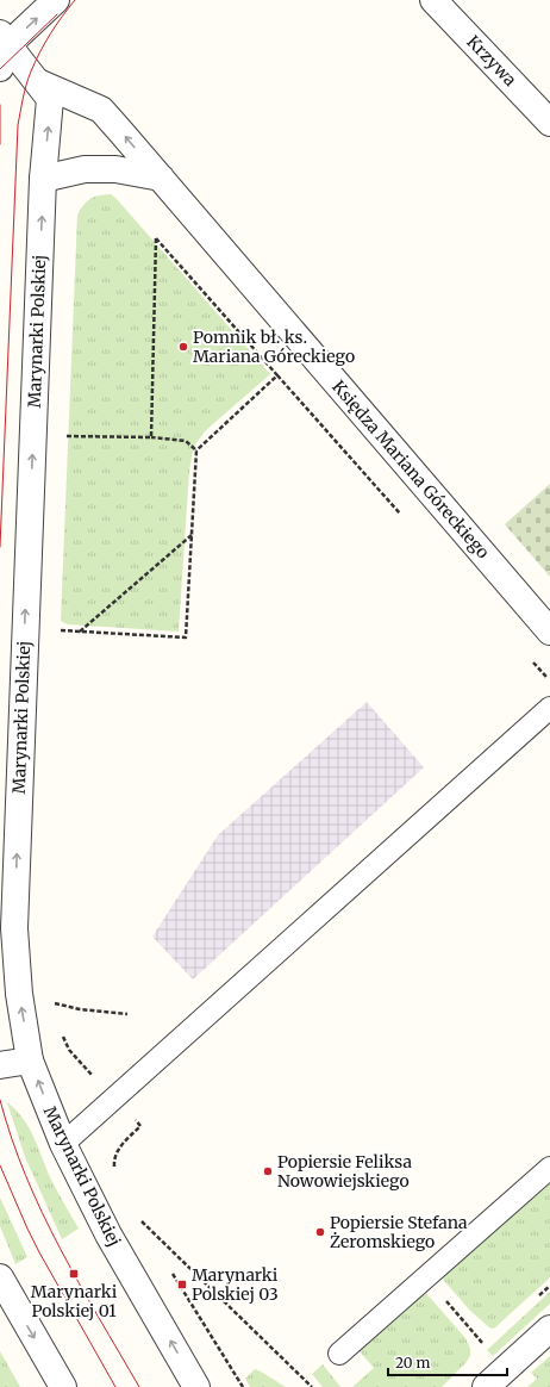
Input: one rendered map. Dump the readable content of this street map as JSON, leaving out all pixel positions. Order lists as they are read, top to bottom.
{
  "streets": {
    "street": ["Krzywa", "Marynarki Polskiej", "Księdza Mariana Góreckiego"]
  },
  "crossings": [
    ["Marynarki Polskiej", "Księdza Mariana Góreckiego"]
  ],
  "one_way": ["Marynarki Polskiej"],
  "places": {
    "other": ["Pomnik bł. ks. Mariana Góreckiego", "Popiersie Feliksa Nowowiejskiego", "Popiersie Stefana Żeromskiego"],
    "transit": ["Marynarki Polskiej 01", "Marynarki Polskiej 03"]
  },
  "scale_bar": "20 m"
}
